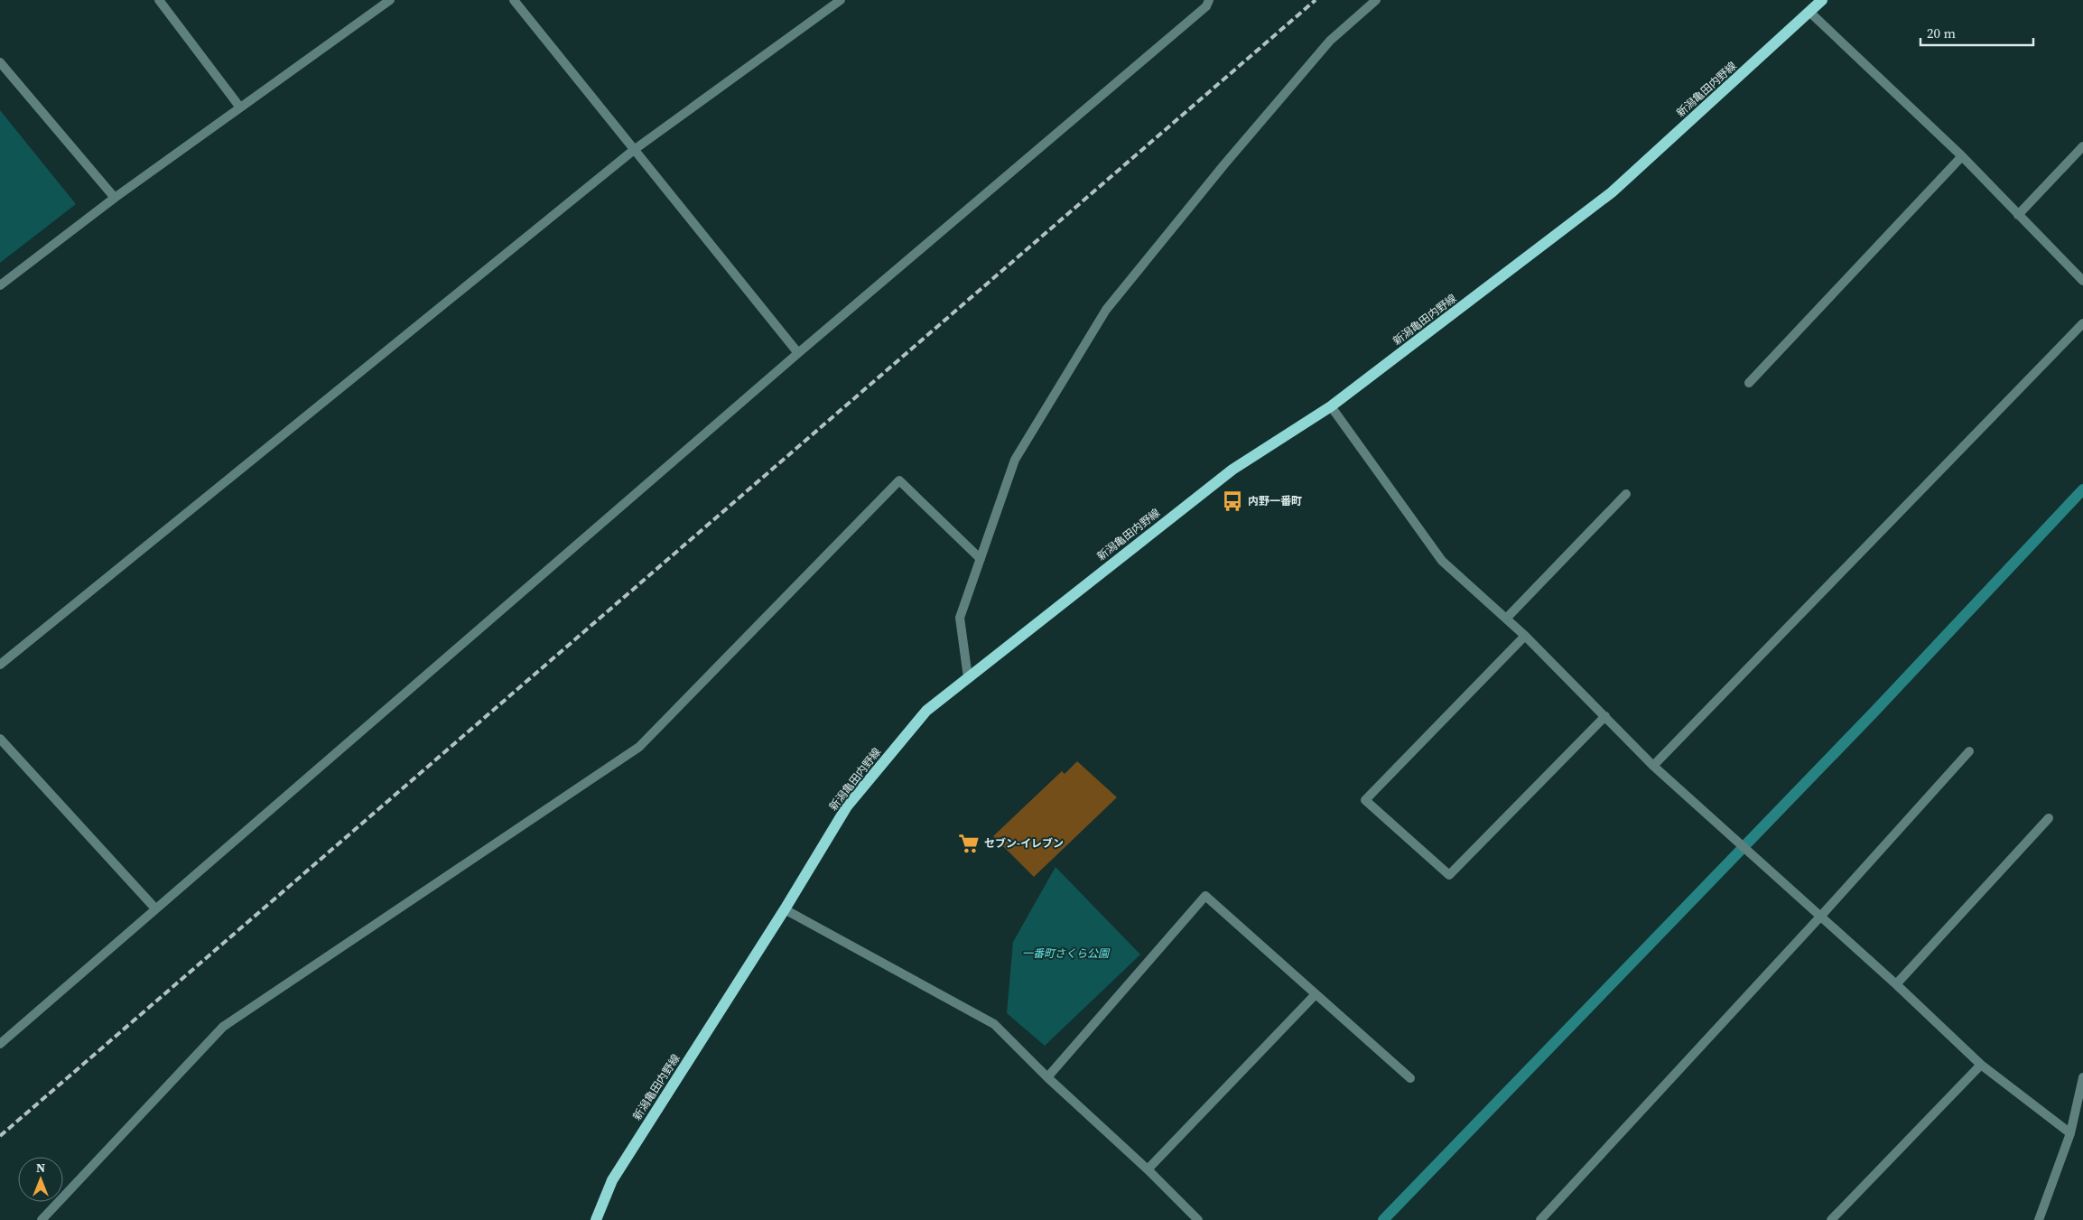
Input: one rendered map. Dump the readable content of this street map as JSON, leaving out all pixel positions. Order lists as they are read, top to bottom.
{
  "streets": {
    "main road": ["新潟亀田内野線"]
  },
  "parks": ["一番町さくら公園"],
  "places": {
    "bus stop": ["内野一番町"],
    "supermarket": ["セブン-イレブン"]
  },
  "scale_bar": "20 m",
  "north": "top"
}
